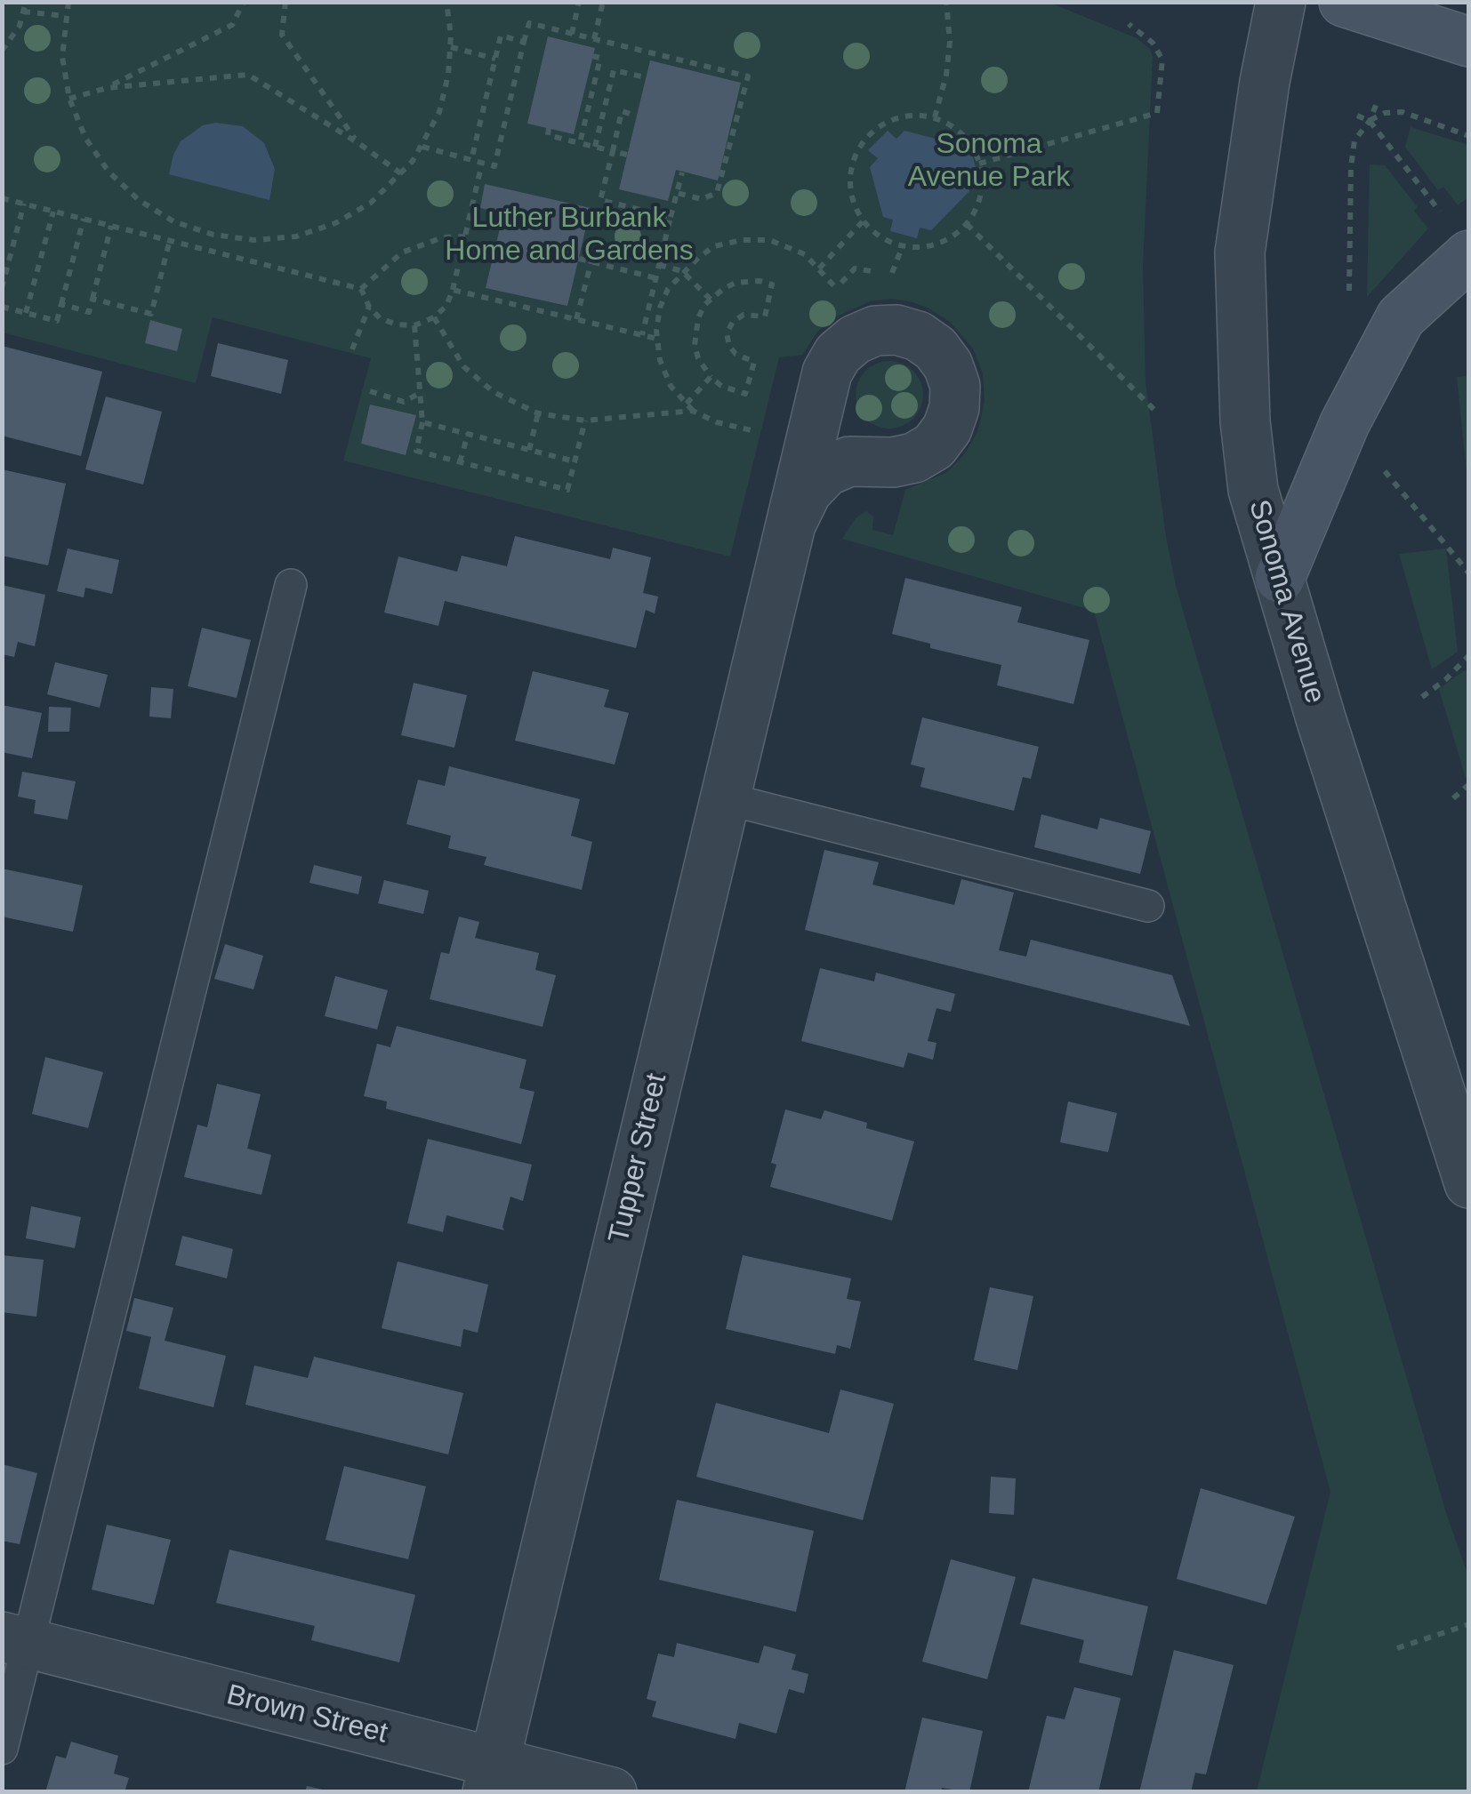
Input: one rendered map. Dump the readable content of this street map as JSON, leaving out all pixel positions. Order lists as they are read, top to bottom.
{
  "streets": {
    "street": ["Sonoma Avenue", "Tupper Street", "Brown Street"]
  },
  "crossings": [
    ["Tupper Street", "Brown Street"]
  ],
  "parks": ["Sonoma Avenue Park", "Luther Burbank Home and Gardens"]
}
